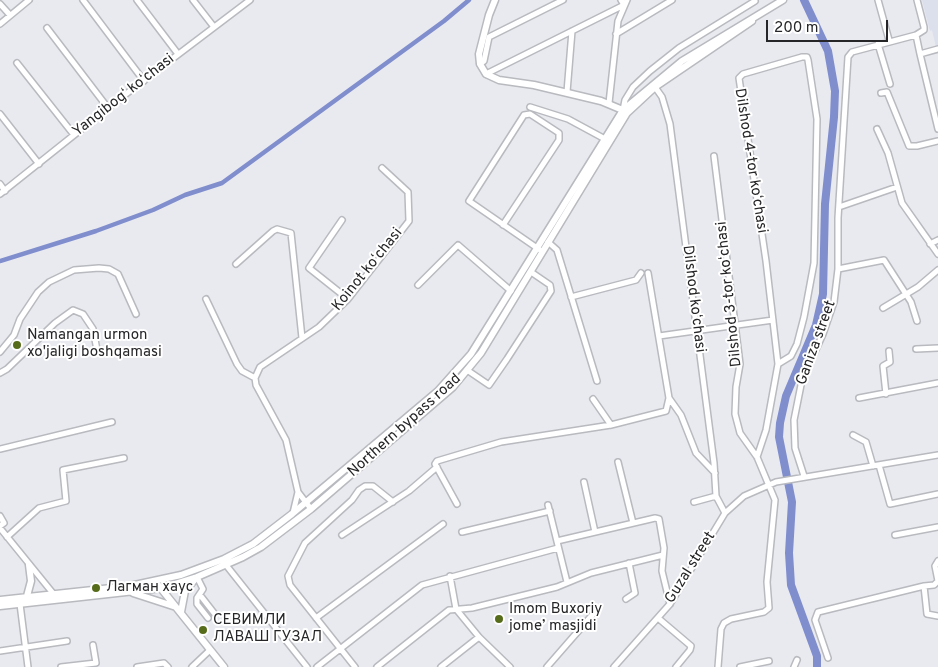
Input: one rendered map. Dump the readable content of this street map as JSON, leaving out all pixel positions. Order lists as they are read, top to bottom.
{
  "streets": {
    "main road": ["Northern bypass road"],
    "street": [
      "Yangibogʻ koʻchasi",
      "Dilshod 4-tor koʻchasi",
      "Koinot koʻchasi",
      "Dilshod 3-tor koʻchasi",
      "Dilshod koʻchasi",
      "Ganiza street",
      "Guzal street"
    ]
  },
  "crossings": [
    ["Dilshod 4-tor koʻchasi", "Dilshod 3-tor koʻchasi"],
    ["Dilshod 3-tor koʻchasi", "Guzal street"],
    ["Dilshod koʻchasi", "Northern bypass road"],
    ["Dilshod koʻchasi", "Guzal street"],
    ["Ganiza street", "Guzal street"]
  ],
  "places": [
    "Namangan urmon xo'jaligi boshqamasi",
    "Лагман хаус",
    "Imom Buxoriy jome’ masjidi",
    "СЕВИМЛИ ЛАВАШ ГУЗАЛ"
  ],
  "scale_bar": "200 m"
}
